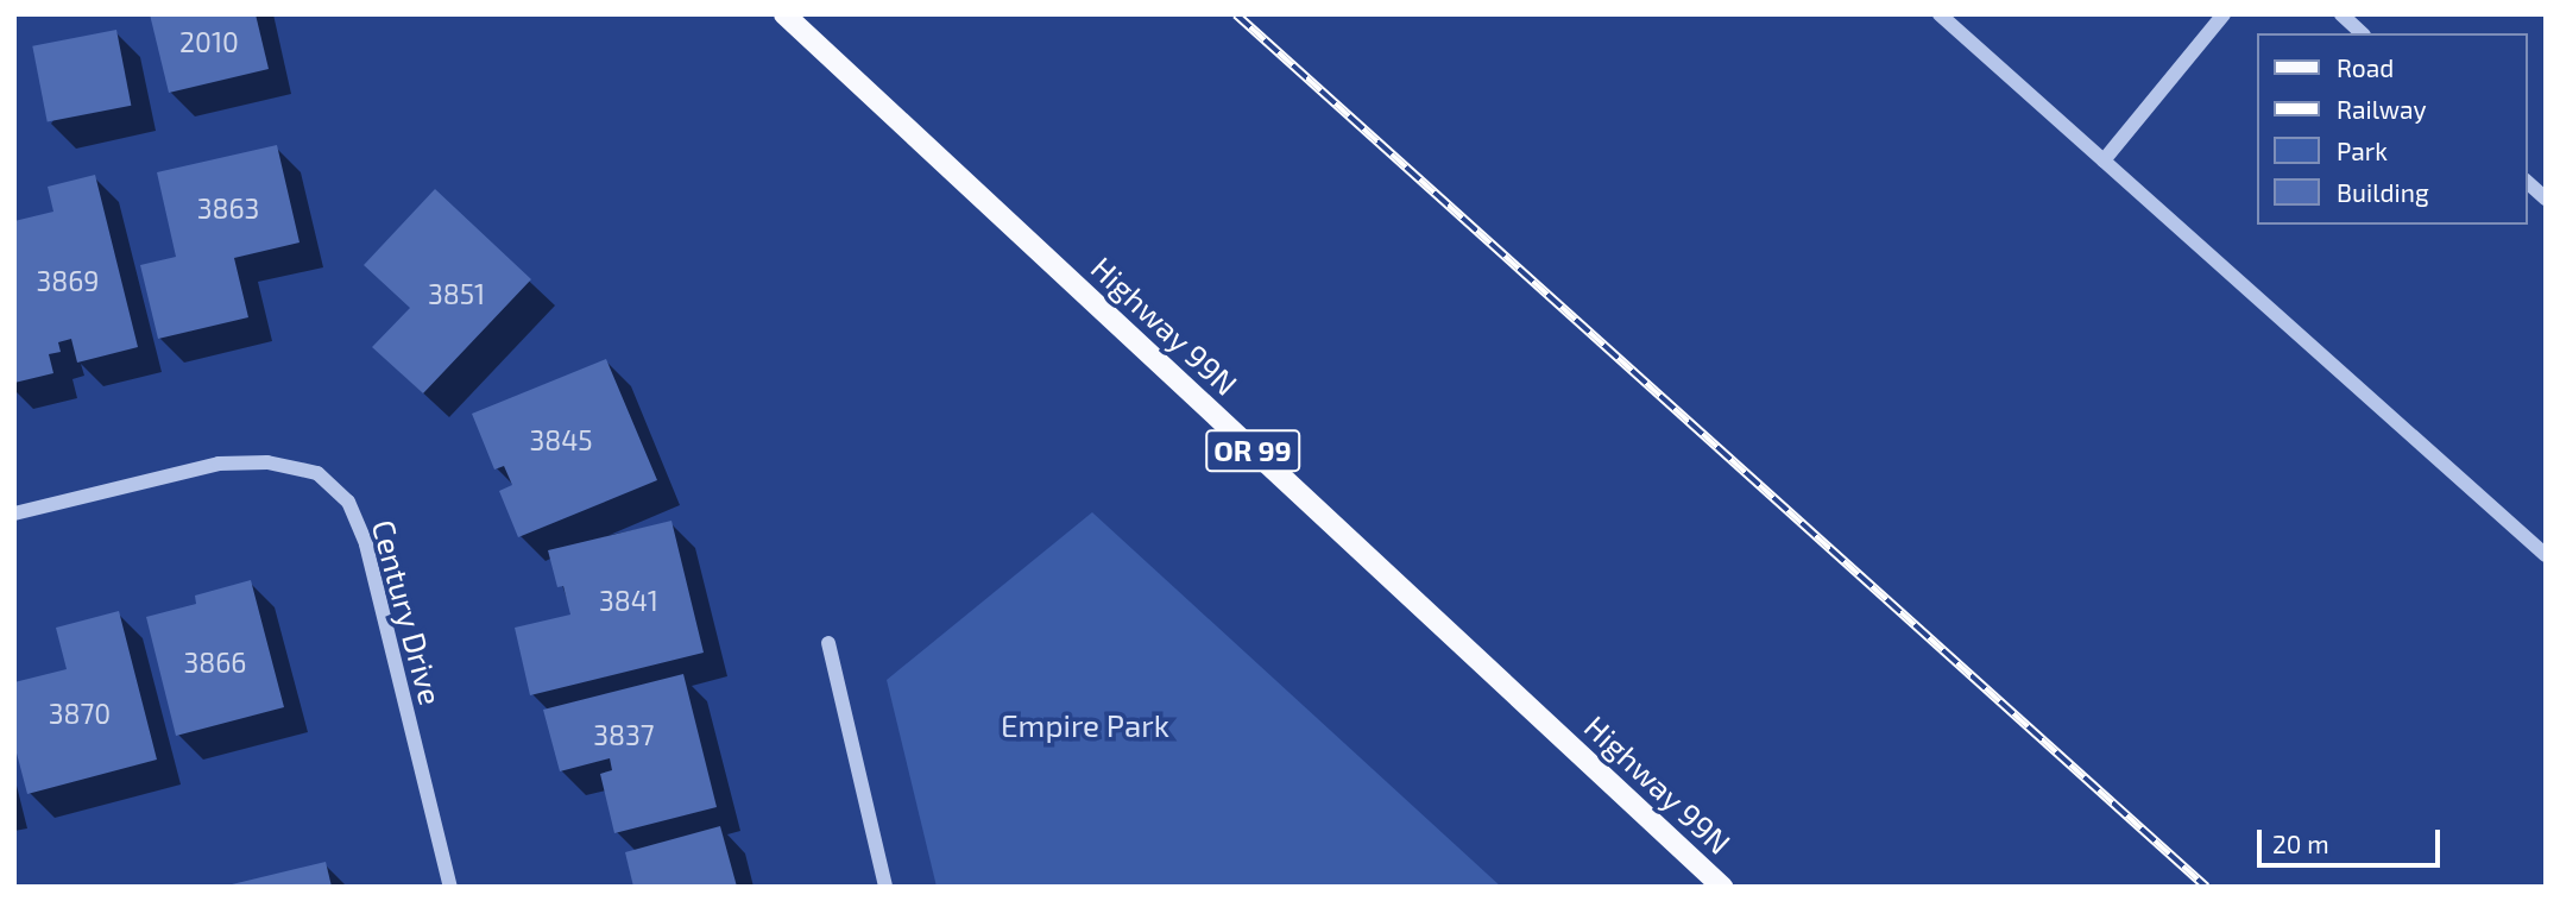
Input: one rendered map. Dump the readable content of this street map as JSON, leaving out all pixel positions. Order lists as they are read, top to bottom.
{
  "streets": {
    "main road": ["Highway 99N", "OR 99"],
    "street": ["Century Drive"]
  },
  "parks": ["Empire Park"],
  "house_numbers": [
    "2010",
    "3863",
    "3869",
    "3851",
    "3845",
    "3841",
    "3866",
    "3870",
    "3837"
  ],
  "legend": [
    "Road",
    "Railway",
    "Park",
    "Building"
  ],
  "scale_bar": "20 m"
}
